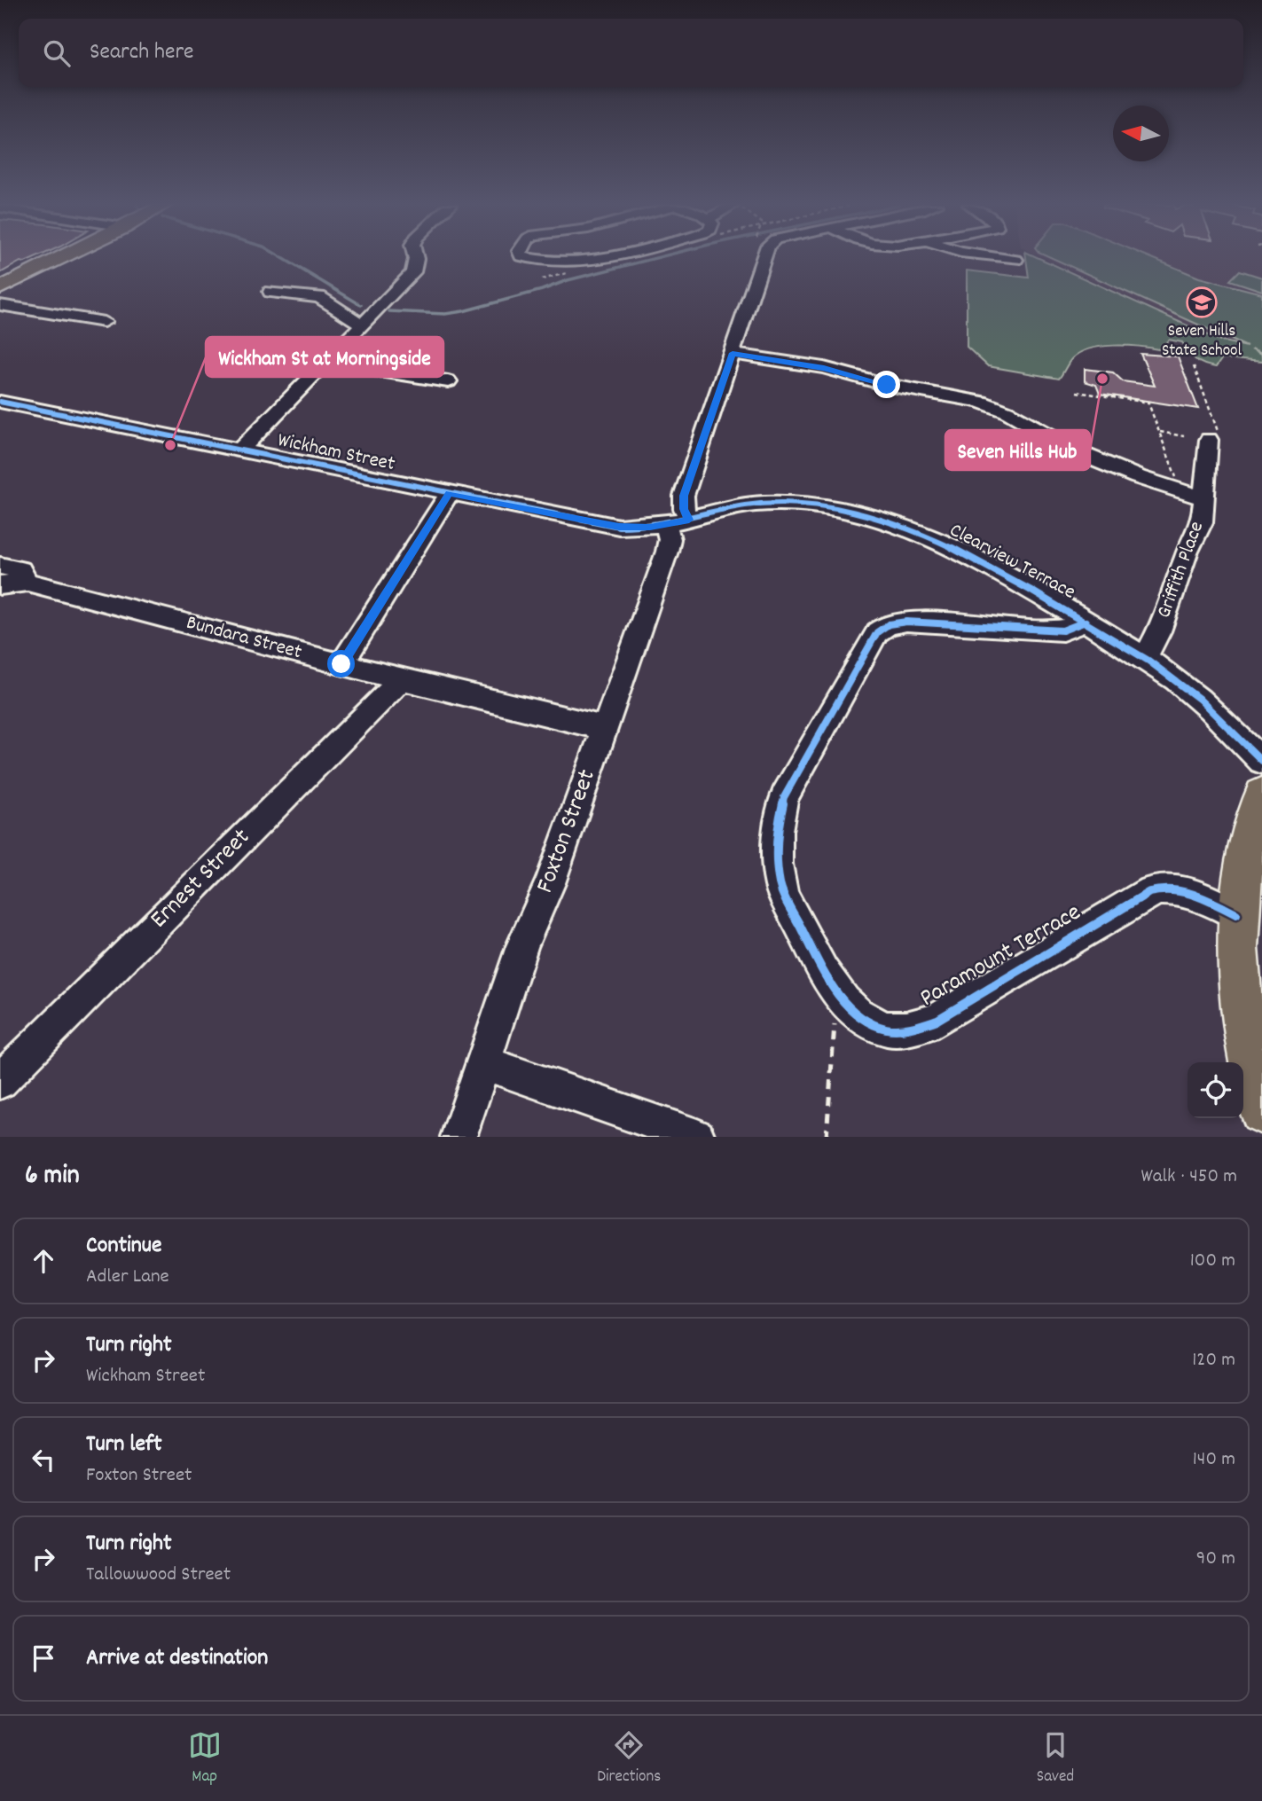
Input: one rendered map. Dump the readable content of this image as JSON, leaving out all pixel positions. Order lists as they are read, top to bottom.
{
  "streets": {
    "street": [
      "Wickham Street",
      "Clearview Terrace",
      "Griffith Place",
      "Bundara Street",
      "Foxton Street",
      "Ernest Street",
      "Paramount Terrace"
    ]
  },
  "crossings": [
    ["Wickham Street", "Clearview Terrace"],
    ["Wickham Street", "Foxton Street"],
    ["Clearview Terrace", "Griffith Place"],
    ["Clearview Terrace", "Foxton Street"],
    ["Clearview Terrace", "Paramount Terrace"],
    ["Bundara Street", "Foxton Street"],
    ["Bundara Street", "Ernest Street"]
  ],
  "places": {
    "school or university": ["Seven Hills State School"],
    "other": ["Seven Hills Hub", "Wickham St at Morningside"]
  },
  "north": "left",
  "page": {
    "search": "Search here",
    "heading": ["6 min", "Walk · 450 m"],
    "list": [
      ["Continue", "Adler Lane", "100 m"],
      ["Turn right", "Wickham Street", "120 m"],
      ["Turn left", "Foxton Street", "140 m"],
      ["Turn right", "Tallowwood Street", "90 m"],
      "Arrive at destination"
    ],
    "nav": ["Map", "Directions", "Saved"]
  }
}
